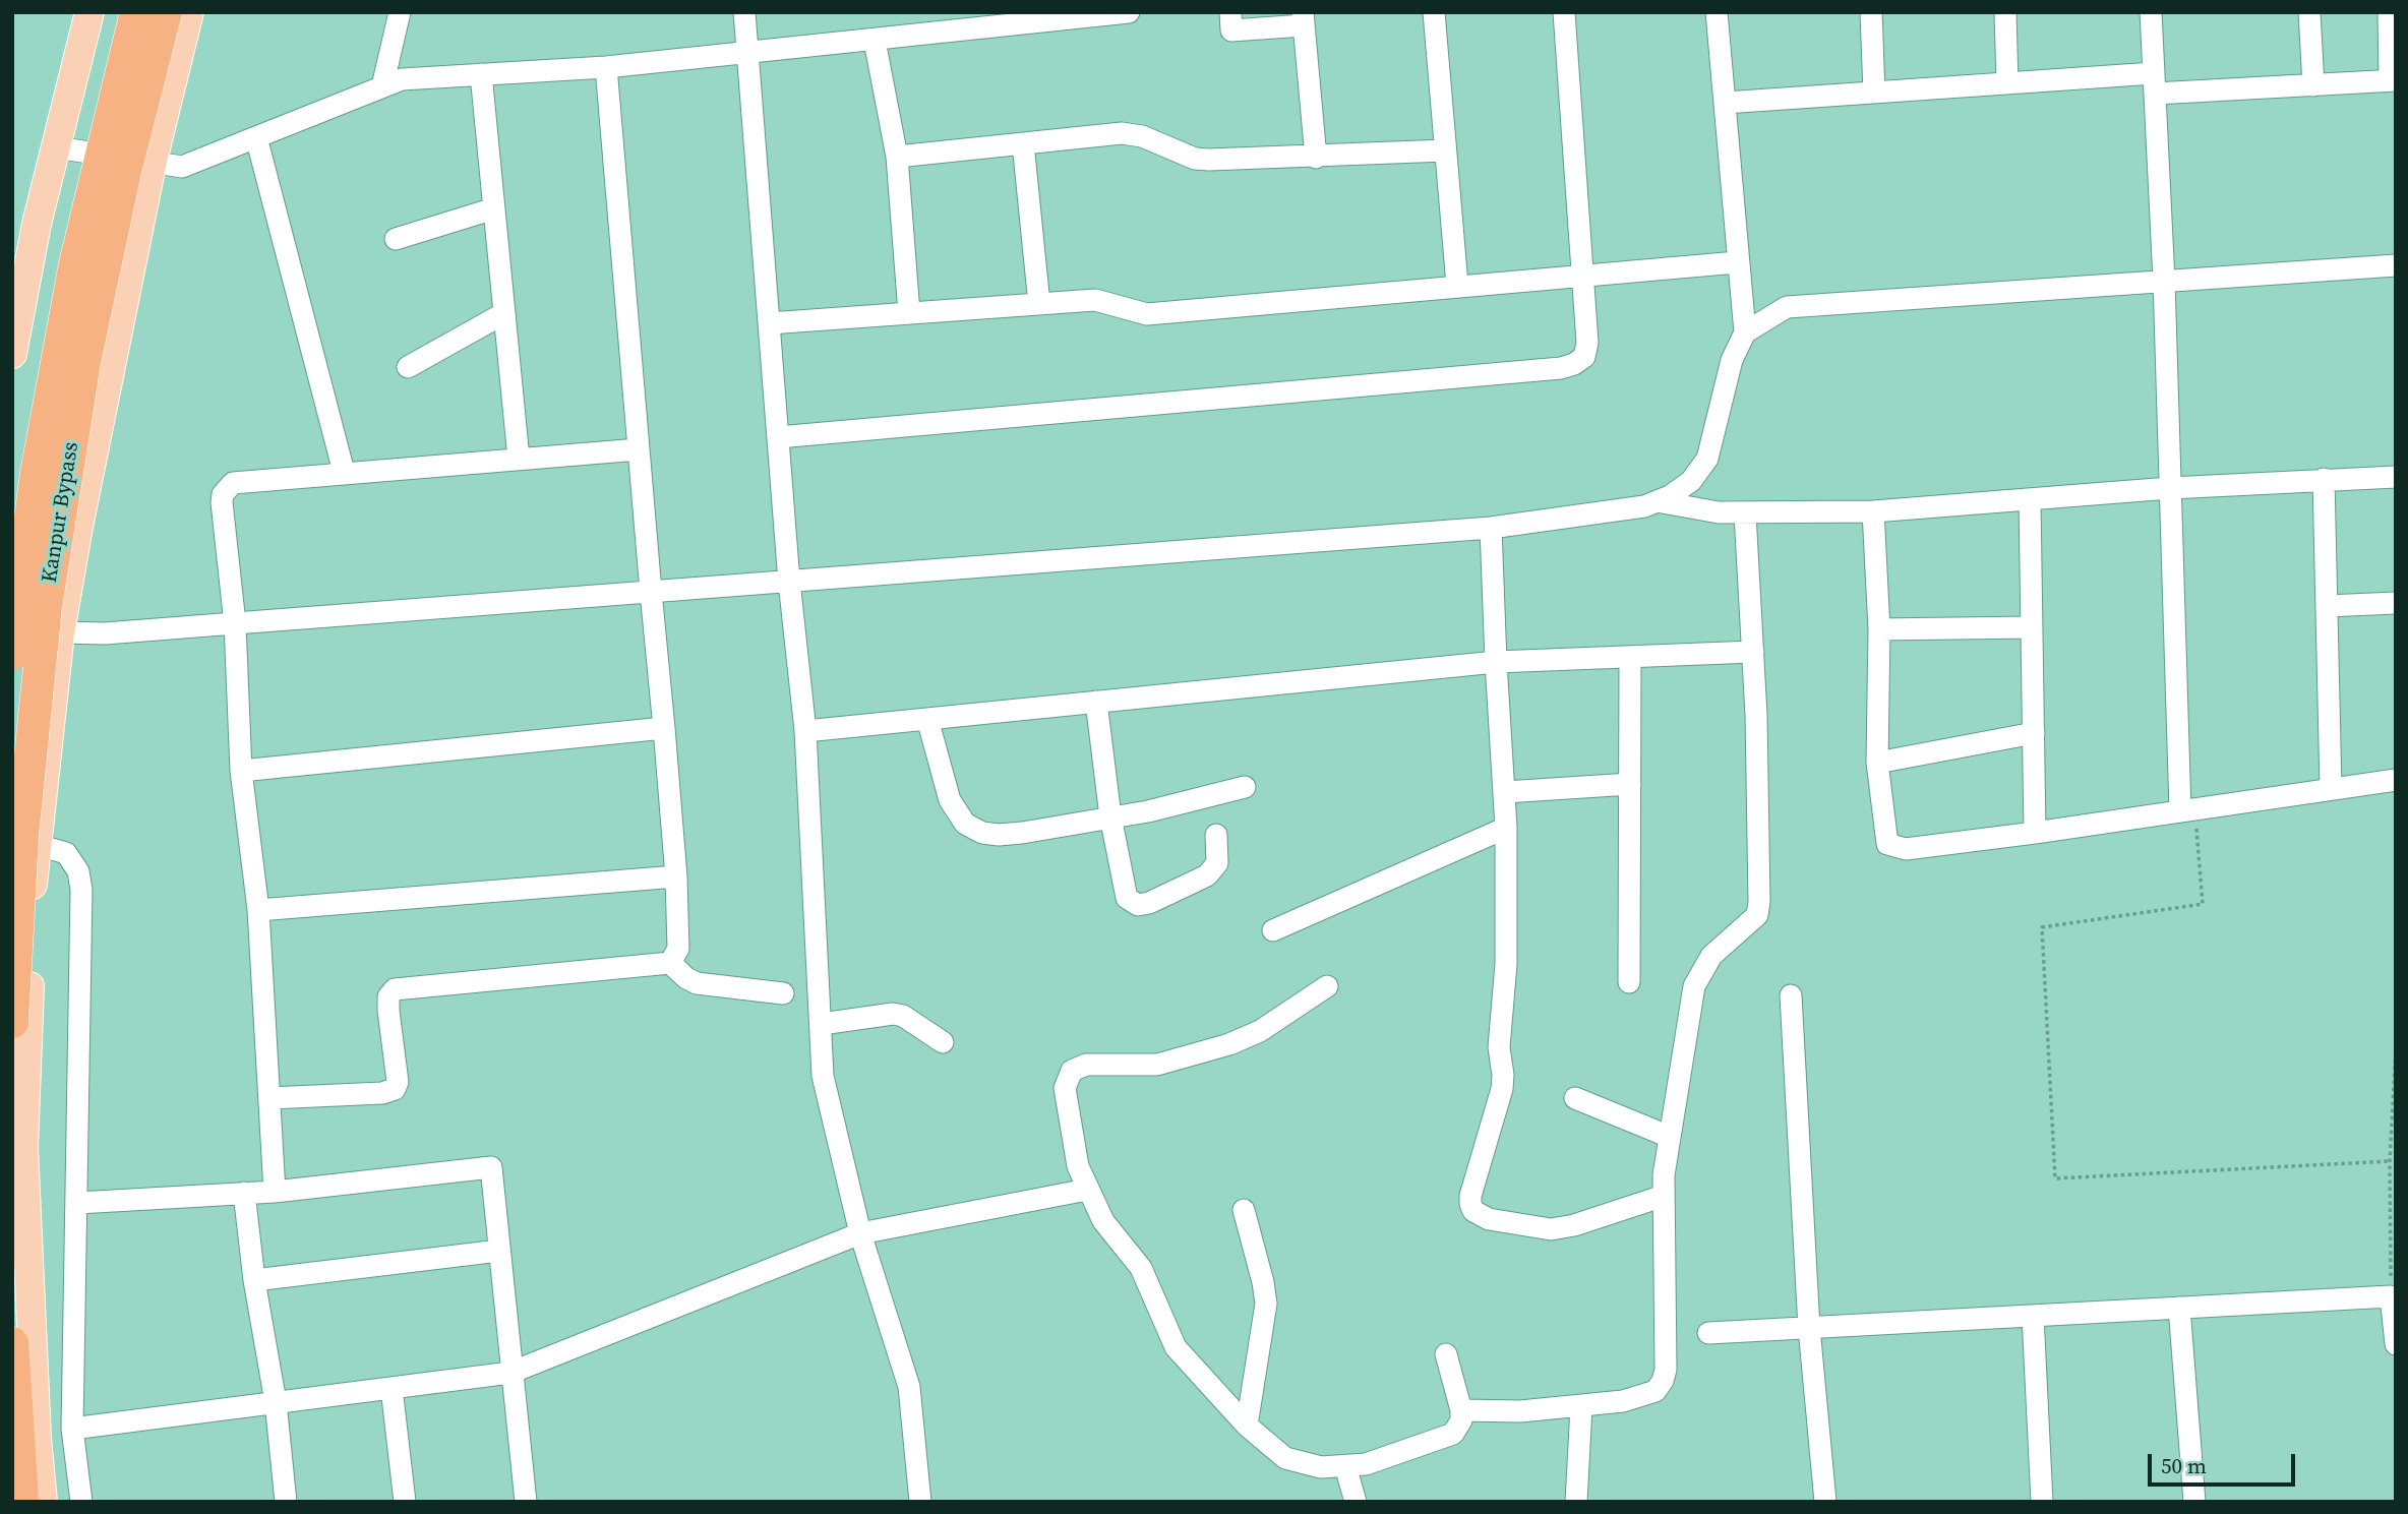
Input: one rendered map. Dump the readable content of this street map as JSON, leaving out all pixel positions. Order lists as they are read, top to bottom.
{
  "streets": {
    "highway": ["Kanpur Bypass"]
  },
  "scale_bar": "50 m"
}
